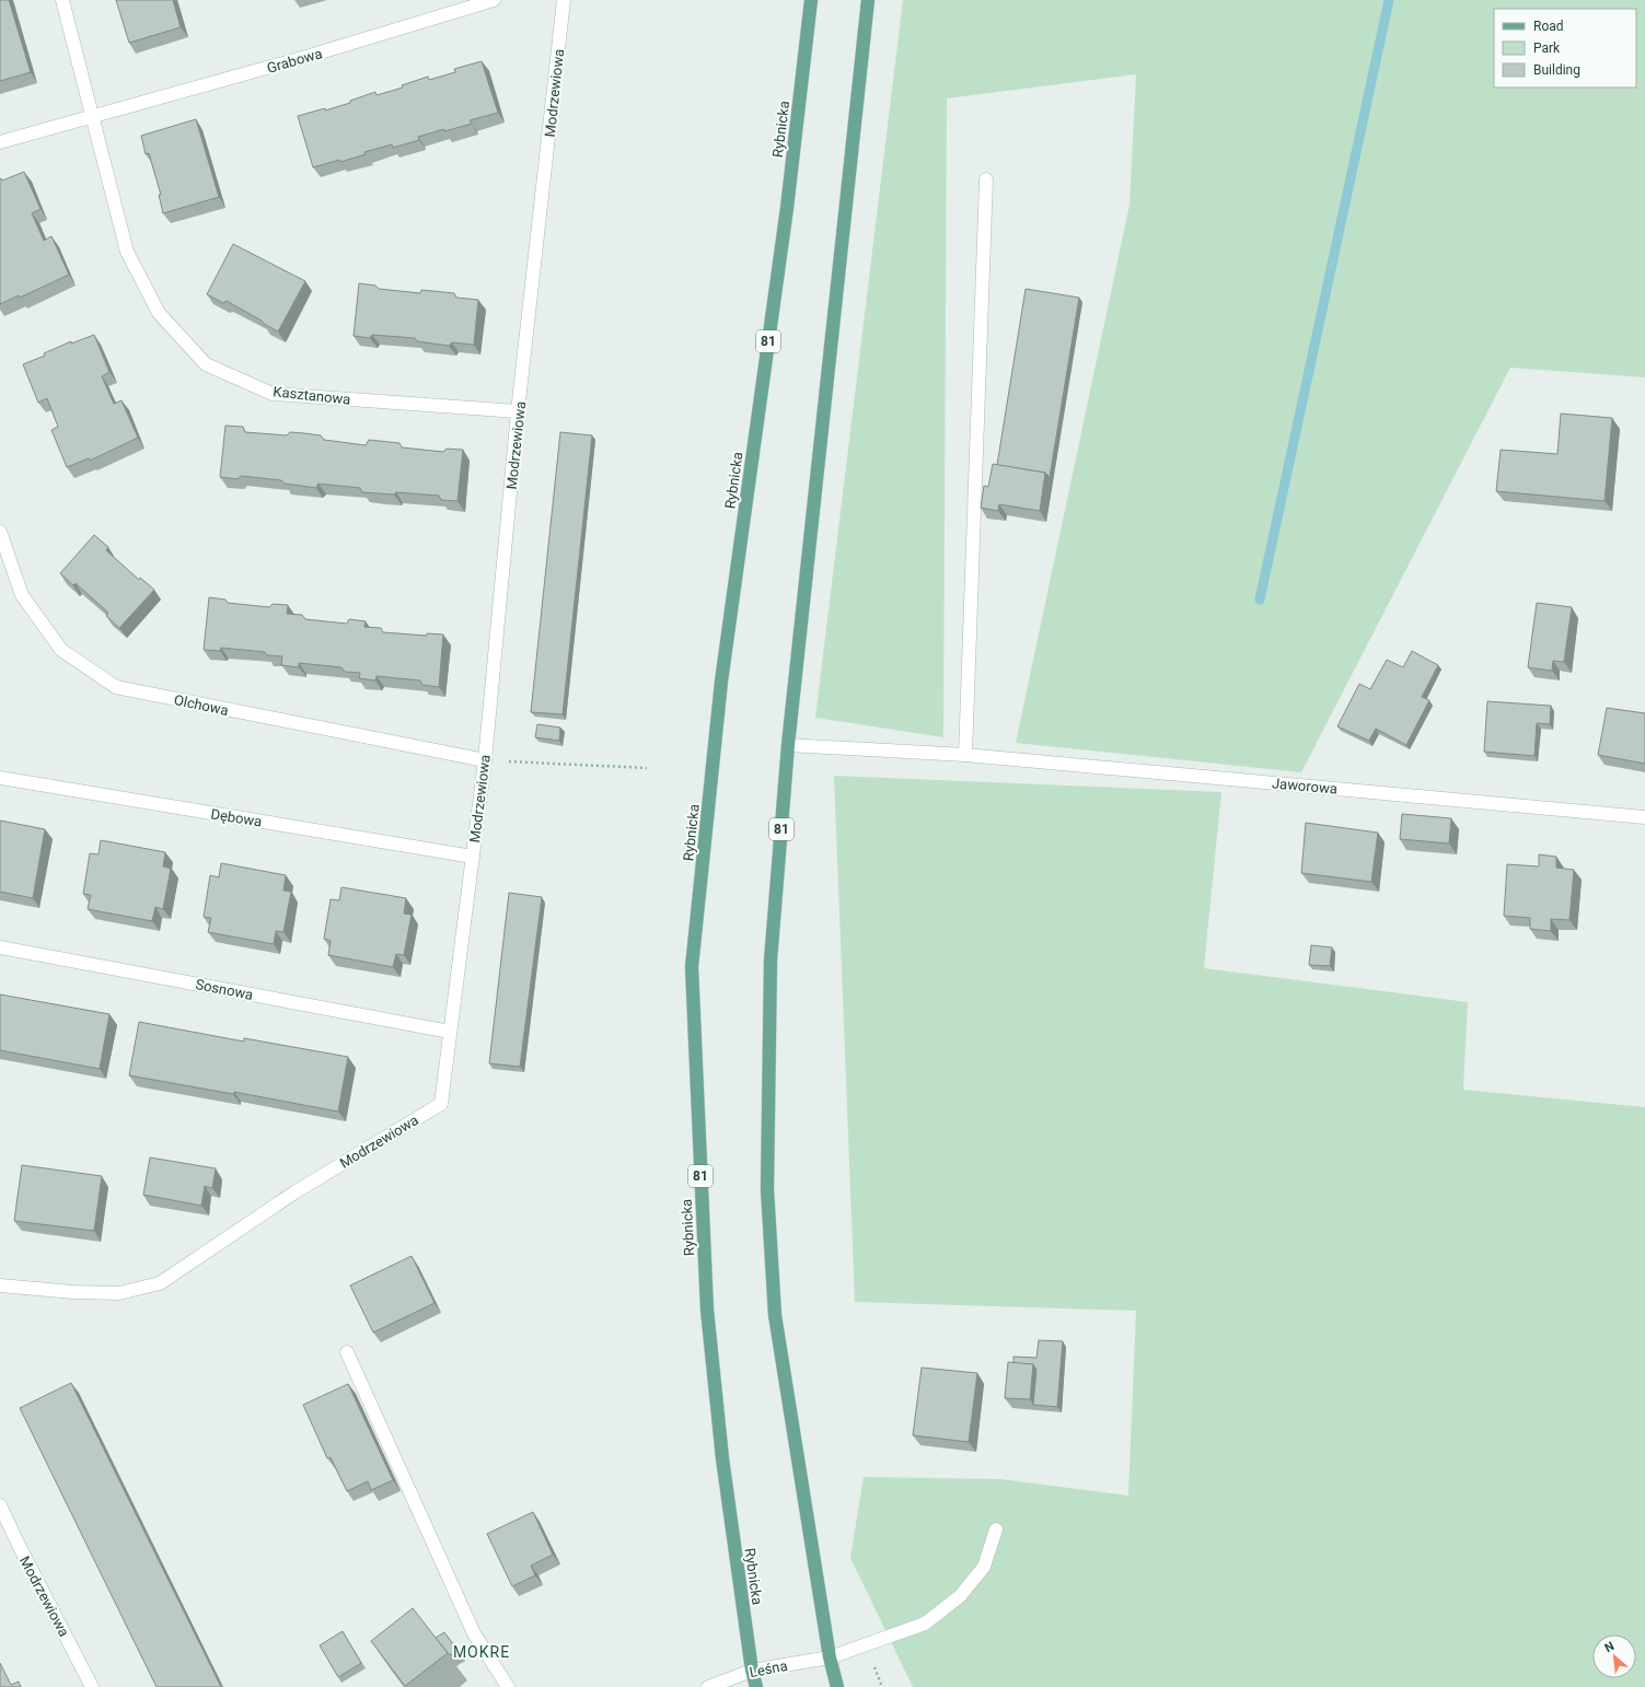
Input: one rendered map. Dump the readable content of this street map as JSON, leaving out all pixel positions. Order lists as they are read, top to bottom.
{
  "streets": {
    "main road": ["Rybnicka", "81"],
    "street": [
      "Grabowa",
      "Modrzewiowa",
      "Kasztanowa",
      "Olchowa",
      "Jaworowa",
      "Dębowa",
      "Sosnowa",
      "Leśna"
    ]
  },
  "crossings": [
    ["Grabowa", "Kasztanowa"],
    ["Modrzewiowa", "Kasztanowa"],
    ["Modrzewiowa", "Olchowa"],
    ["Modrzewiowa", "Dębowa"],
    ["Modrzewiowa", "Sosnowa"],
    ["Rybnicka", "81"],
    ["Rybnicka", "Leśna"],
    ["81", "Jaworowa"],
    ["81", "Leśna"]
  ],
  "districts": ["MOKRE"],
  "legend": ["Road", "Park", "Building"],
  "north": "top left"
}
